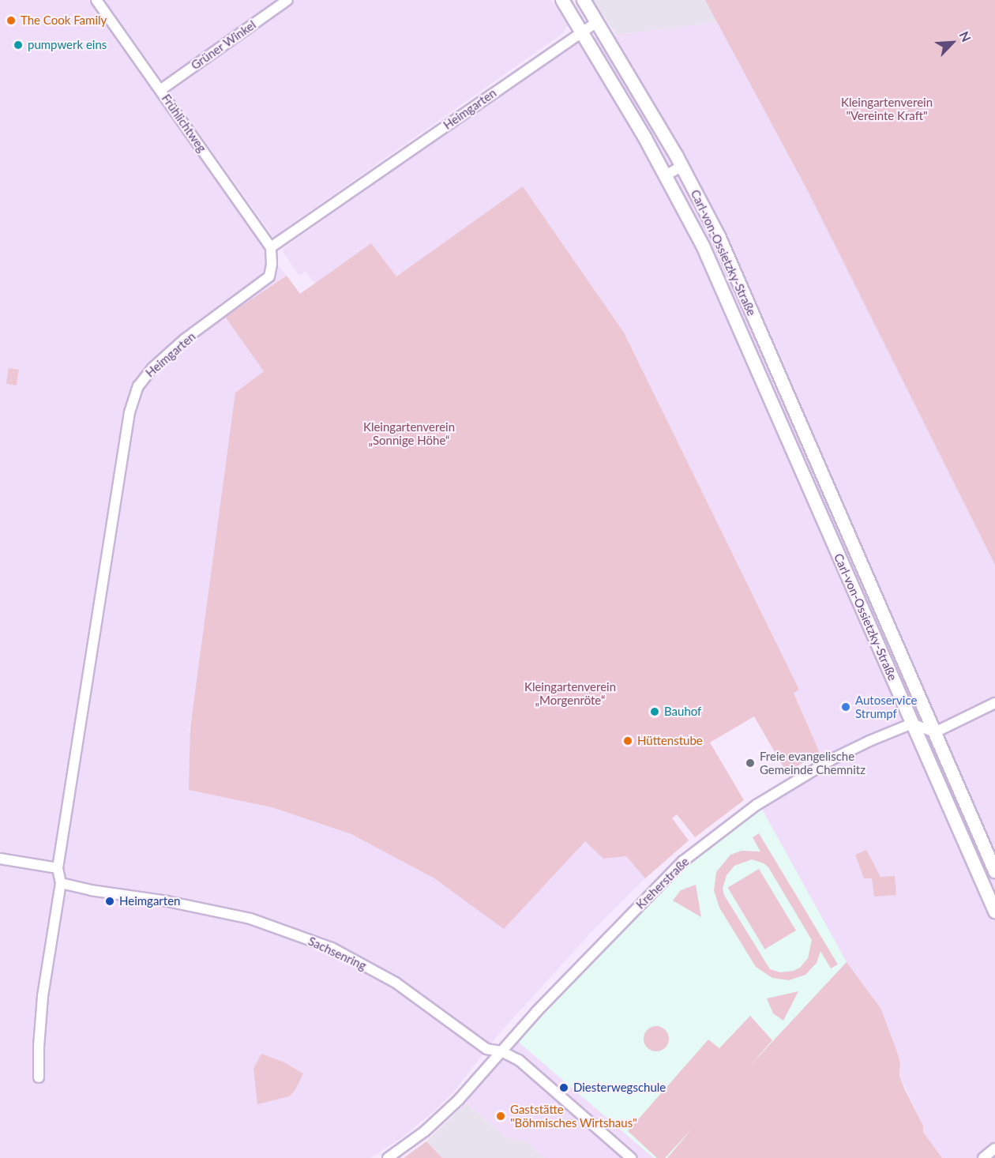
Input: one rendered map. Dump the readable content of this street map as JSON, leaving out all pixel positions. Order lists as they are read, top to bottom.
{
  "streets": {
    "street": [
      "Grüner Winkel",
      "Heimgarten",
      "Frühlichtweg",
      "Carl-von-Ossietzky-Straße",
      "Kreherstraße",
      "Sachsenring"
    ]
  },
  "crossings": [
    ["Grüner Winkel", "Frühlichtweg"],
    ["Heimgarten", "Frühlichtweg"],
    ["Heimgarten", "Carl-von-Ossietzky-Straße"],
    ["Carl-von-Ossietzky-Straße", "Kreherstraße"],
    ["Kreherstraße", "Sachsenring"]
  ],
  "parks": ["Kleingartenverein \"Vereinte Kraft\"", "Kleingartenverein „Sonnige Höhe“", "Kleingartenverein „Morgenröte“"],
  "places": [
    "The Cook Family",
    "pumpwerk eins",
    "Autoservice Strumpf",
    "Bauhof",
    "Hüttenstube",
    "Freie evangelische Gemeinde Chemnitz",
    "Heimgarten",
    "Diesterwegschule",
    "Gaststätte \"Böhmisches Wirtshaus\""
  ],
  "north": "top right"
}
